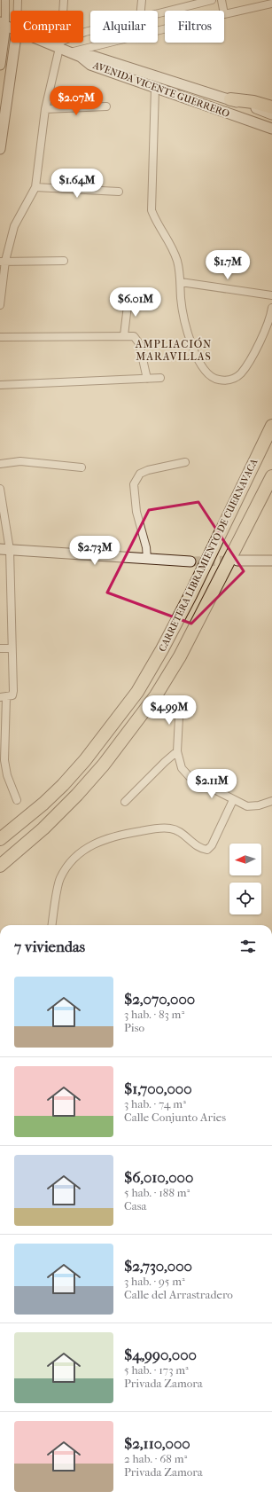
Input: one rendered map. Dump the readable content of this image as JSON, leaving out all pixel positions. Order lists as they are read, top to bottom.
{
  "streets": {
    "highway": ["CARRETERA LIBRAMIENTO DE CUERNAVACA"],
    "main road": ["AVENIDA VICENTE GUERRERO"]
  },
  "districts": ["AMPLIACIÓN MARAVILLAS"],
  "north": "left",
  "page": {
    "chip": ["Comprar", "Alquilar", "Filtros"],
    "price": [
      "$2.07M",
      "$1.64M",
      "$1.7M",
      "$6.01M",
      "$2.73M",
      "$4.99M",
      "$2.11M"
    ],
    "heading": "7 viviendas",
    "list": [
      {
        "name": "$2,070,000",
        "note": "3 hab. · 83 m² · Piso"
      },
      {
        "name": "$1,700,000",
        "note": "3 hab. · 74 m² · Calle Conjunto Aries"
      },
      {
        "name": "$6,010,000",
        "note": "5 hab. · 188 m² · Casa"
      },
      {
        "name": "$2,730,000",
        "note": "3 hab. · 95 m² · Calle del Arrastradero"
      },
      {
        "name": "$4,990,000",
        "note": "5 hab. · 173 m² · Privada Zamora"
      },
      {
        "name": "$2,110,000",
        "note": "2 hab. · 68 m² · Privada Zamora"
      }
    ]
  }
}
